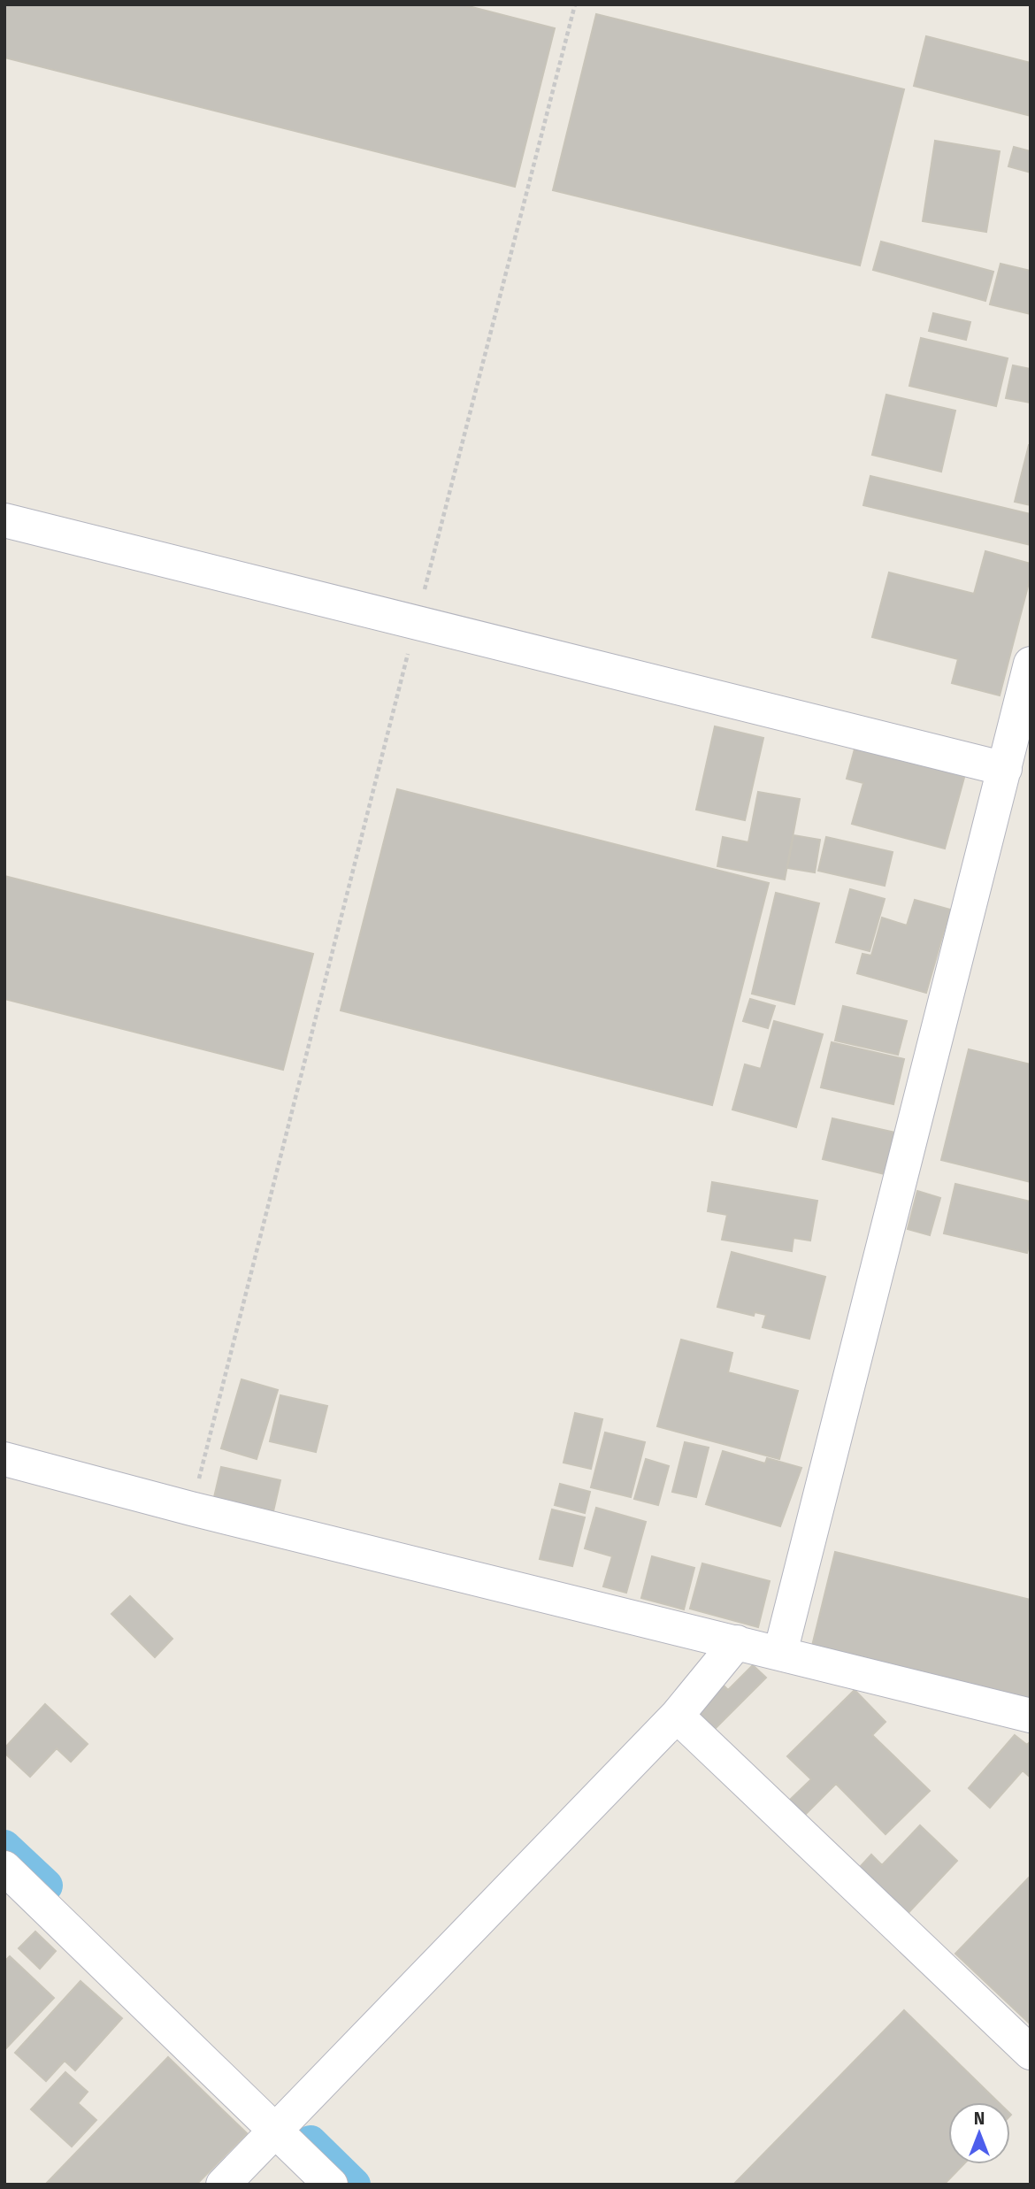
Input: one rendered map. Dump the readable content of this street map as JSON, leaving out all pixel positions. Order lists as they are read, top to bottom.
{
  "north": "top"
}
